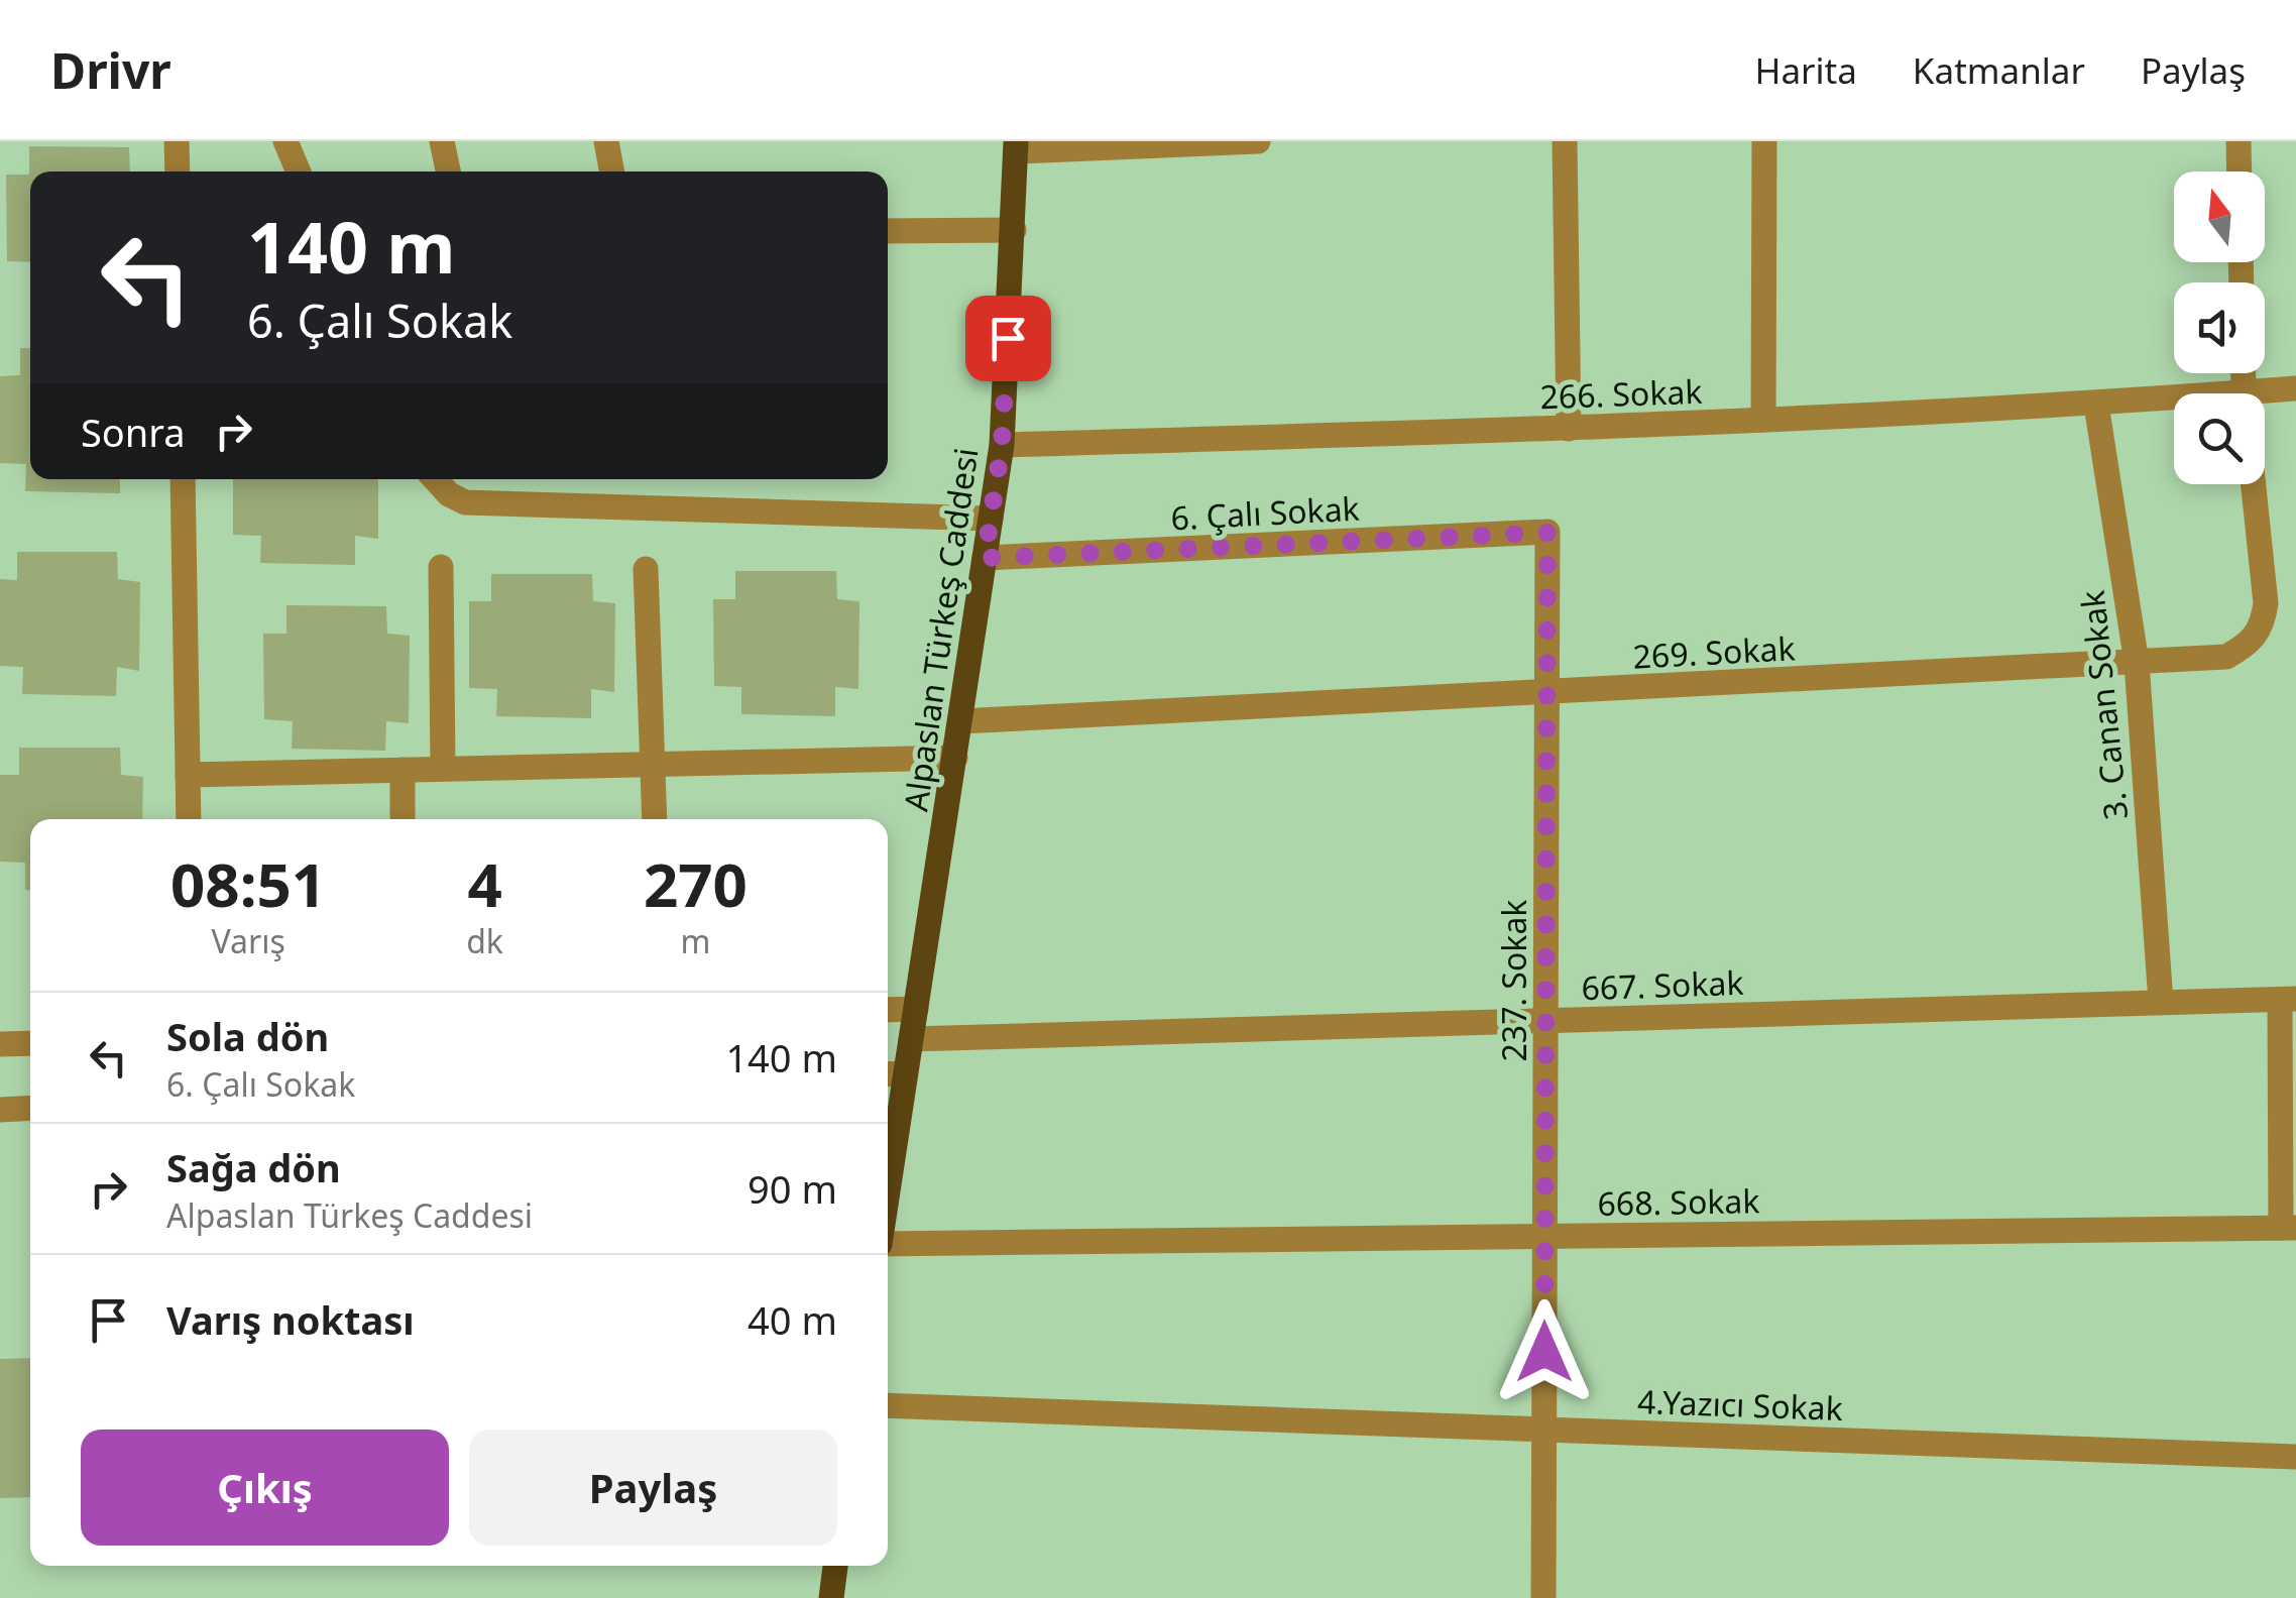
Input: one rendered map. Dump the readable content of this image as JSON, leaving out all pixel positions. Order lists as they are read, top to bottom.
{
  "streets": {
    "main road": ["Alpaslan Türkeş Caddesi"],
    "street": [
      "266. Sokak",
      "6. Çalı Sokak",
      "269. Sokak",
      "3. Canan Sokak",
      "237. Sokak",
      "667. Sokak",
      "668. Sokak",
      "4.Yazıcı Sokak"
    ]
  },
  "crossings": [
    ["266. Sokak", "Alpaslan Türkeş Caddesi"],
    ["266. Sokak", "3. Canan Sokak"],
    ["6. Çalı Sokak", "Alpaslan Türkeş Caddesi"],
    ["6. Çalı Sokak", "237. Sokak"],
    ["Alpaslan Türkeş Caddesi", "269. Sokak"],
    ["Alpaslan Türkeş Caddesi", "667. Sokak"],
    ["269. Sokak", "3. Canan Sokak"],
    ["269. Sokak", "237. Sokak"],
    ["3. Canan Sokak", "667. Sokak"],
    ["237. Sokak", "667. Sokak"],
    ["237. Sokak", "668. Sokak"],
    ["237. Sokak", "4.Yazıcı Sokak"]
  ],
  "north": "top",
  "page": {
    "header": "Drivr",
    "nav": ["Harita", "Katmanlar", "Paylaş"],
    "turn": ["140 m", "6. Çalı Sokak"],
    "then": "Sonra",
    "eta": [
      "08:51",
      "Varış",
      "4",
      "dk",
      "270",
      "m"
    ],
    "list": [
      {
        "name": "Sola dön",
        "note": "6. Çalı Sokak",
        "value": "140 m"
      },
      {
        "name": "Sağa dön",
        "note": "Alpaslan Türkeş Caddesi",
        "value": "90 m"
      },
      {
        "name": "Varış noktası",
        "value": "40 m"
      }
    ],
    "buttons": ["Çıkış", "Paylaş"]
  }
}
